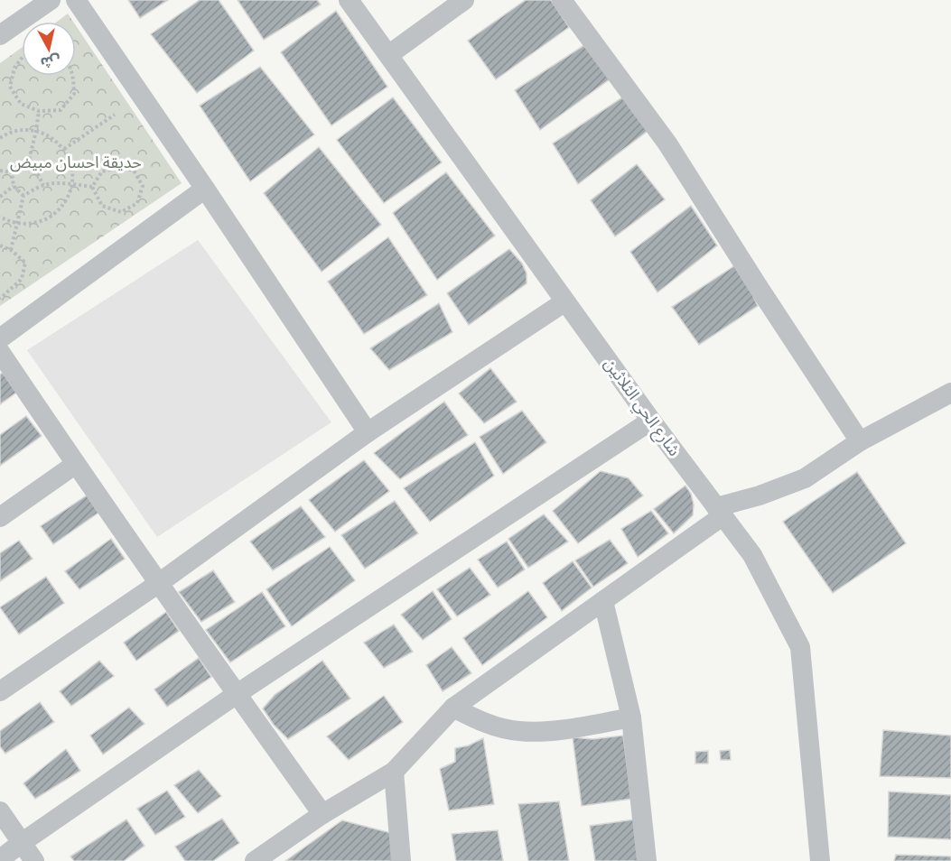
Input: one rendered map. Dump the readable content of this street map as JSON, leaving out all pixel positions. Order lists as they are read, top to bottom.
{
  "streets": {
    "street": ["شارع الحي الثلاثين"]
  },
  "parks": ["حديقة احسان مبيض"],
  "north": "bottom"
}
